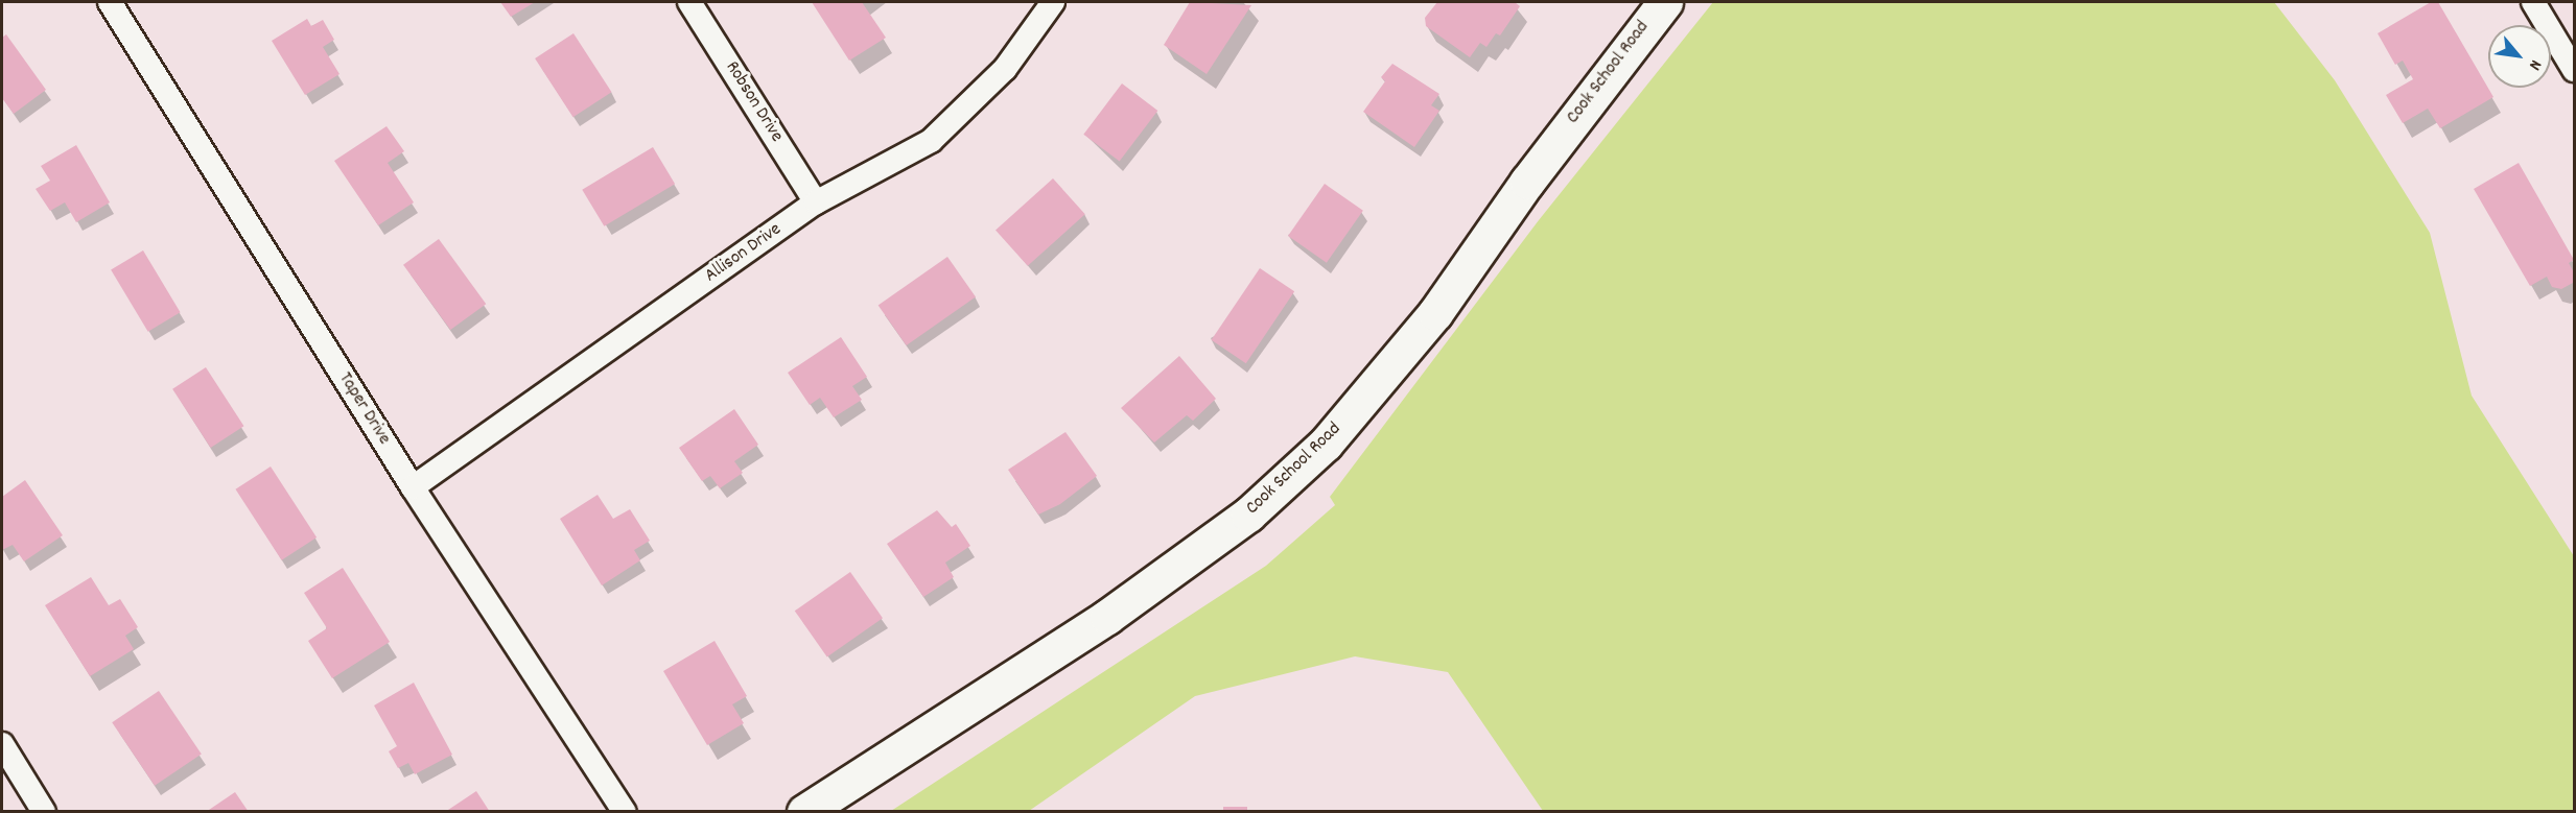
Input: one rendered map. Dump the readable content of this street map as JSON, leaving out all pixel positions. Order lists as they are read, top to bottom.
{
  "streets": {
    "street": [
      "Cook School Road",
      "Robson Drive",
      "Allison Drive",
      "Taper Drive"
    ]
  },
  "crossings": [
    ["Robson Drive", "Allison Drive"],
    ["Allison Drive", "Taper Drive"]
  ],
  "north": "bottom right"
}
